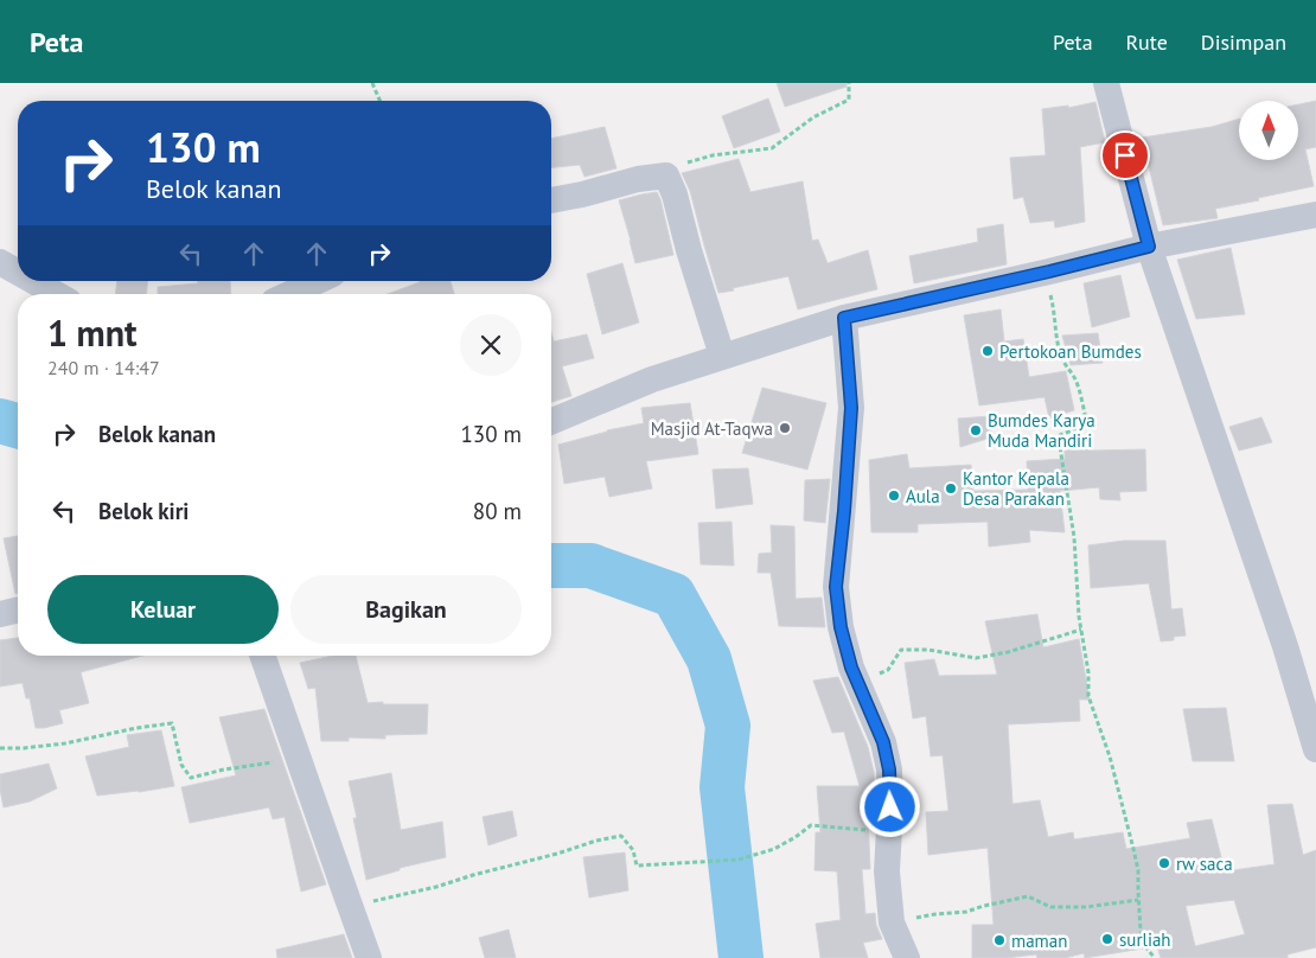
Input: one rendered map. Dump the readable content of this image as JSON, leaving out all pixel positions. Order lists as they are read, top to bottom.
{
  "places": [
    "Pertokoan Bumdes",
    "Masjid At-Taqwa",
    "Bumdes Karya Muda Mandiri",
    "Kantor Kepala Desa Parakan",
    "Aula",
    "rw saca",
    "surliah",
    "maman"
  ],
  "north": "top",
  "page": {
    "header": "Peta",
    "nav": ["Peta", "Rute", "Disimpan"],
    "turn": ["130 m", "Belok kanan"],
    "heading": ["1 mnt", "240 m · 14:47"],
    "list": [
      {
        "name": "Belok kanan",
        "value": "130 m"
      },
      {
        "name": "Belok kiri",
        "value": "80 m"
      }
    ],
    "buttons": ["Keluar", "Bagikan"]
  }
}
